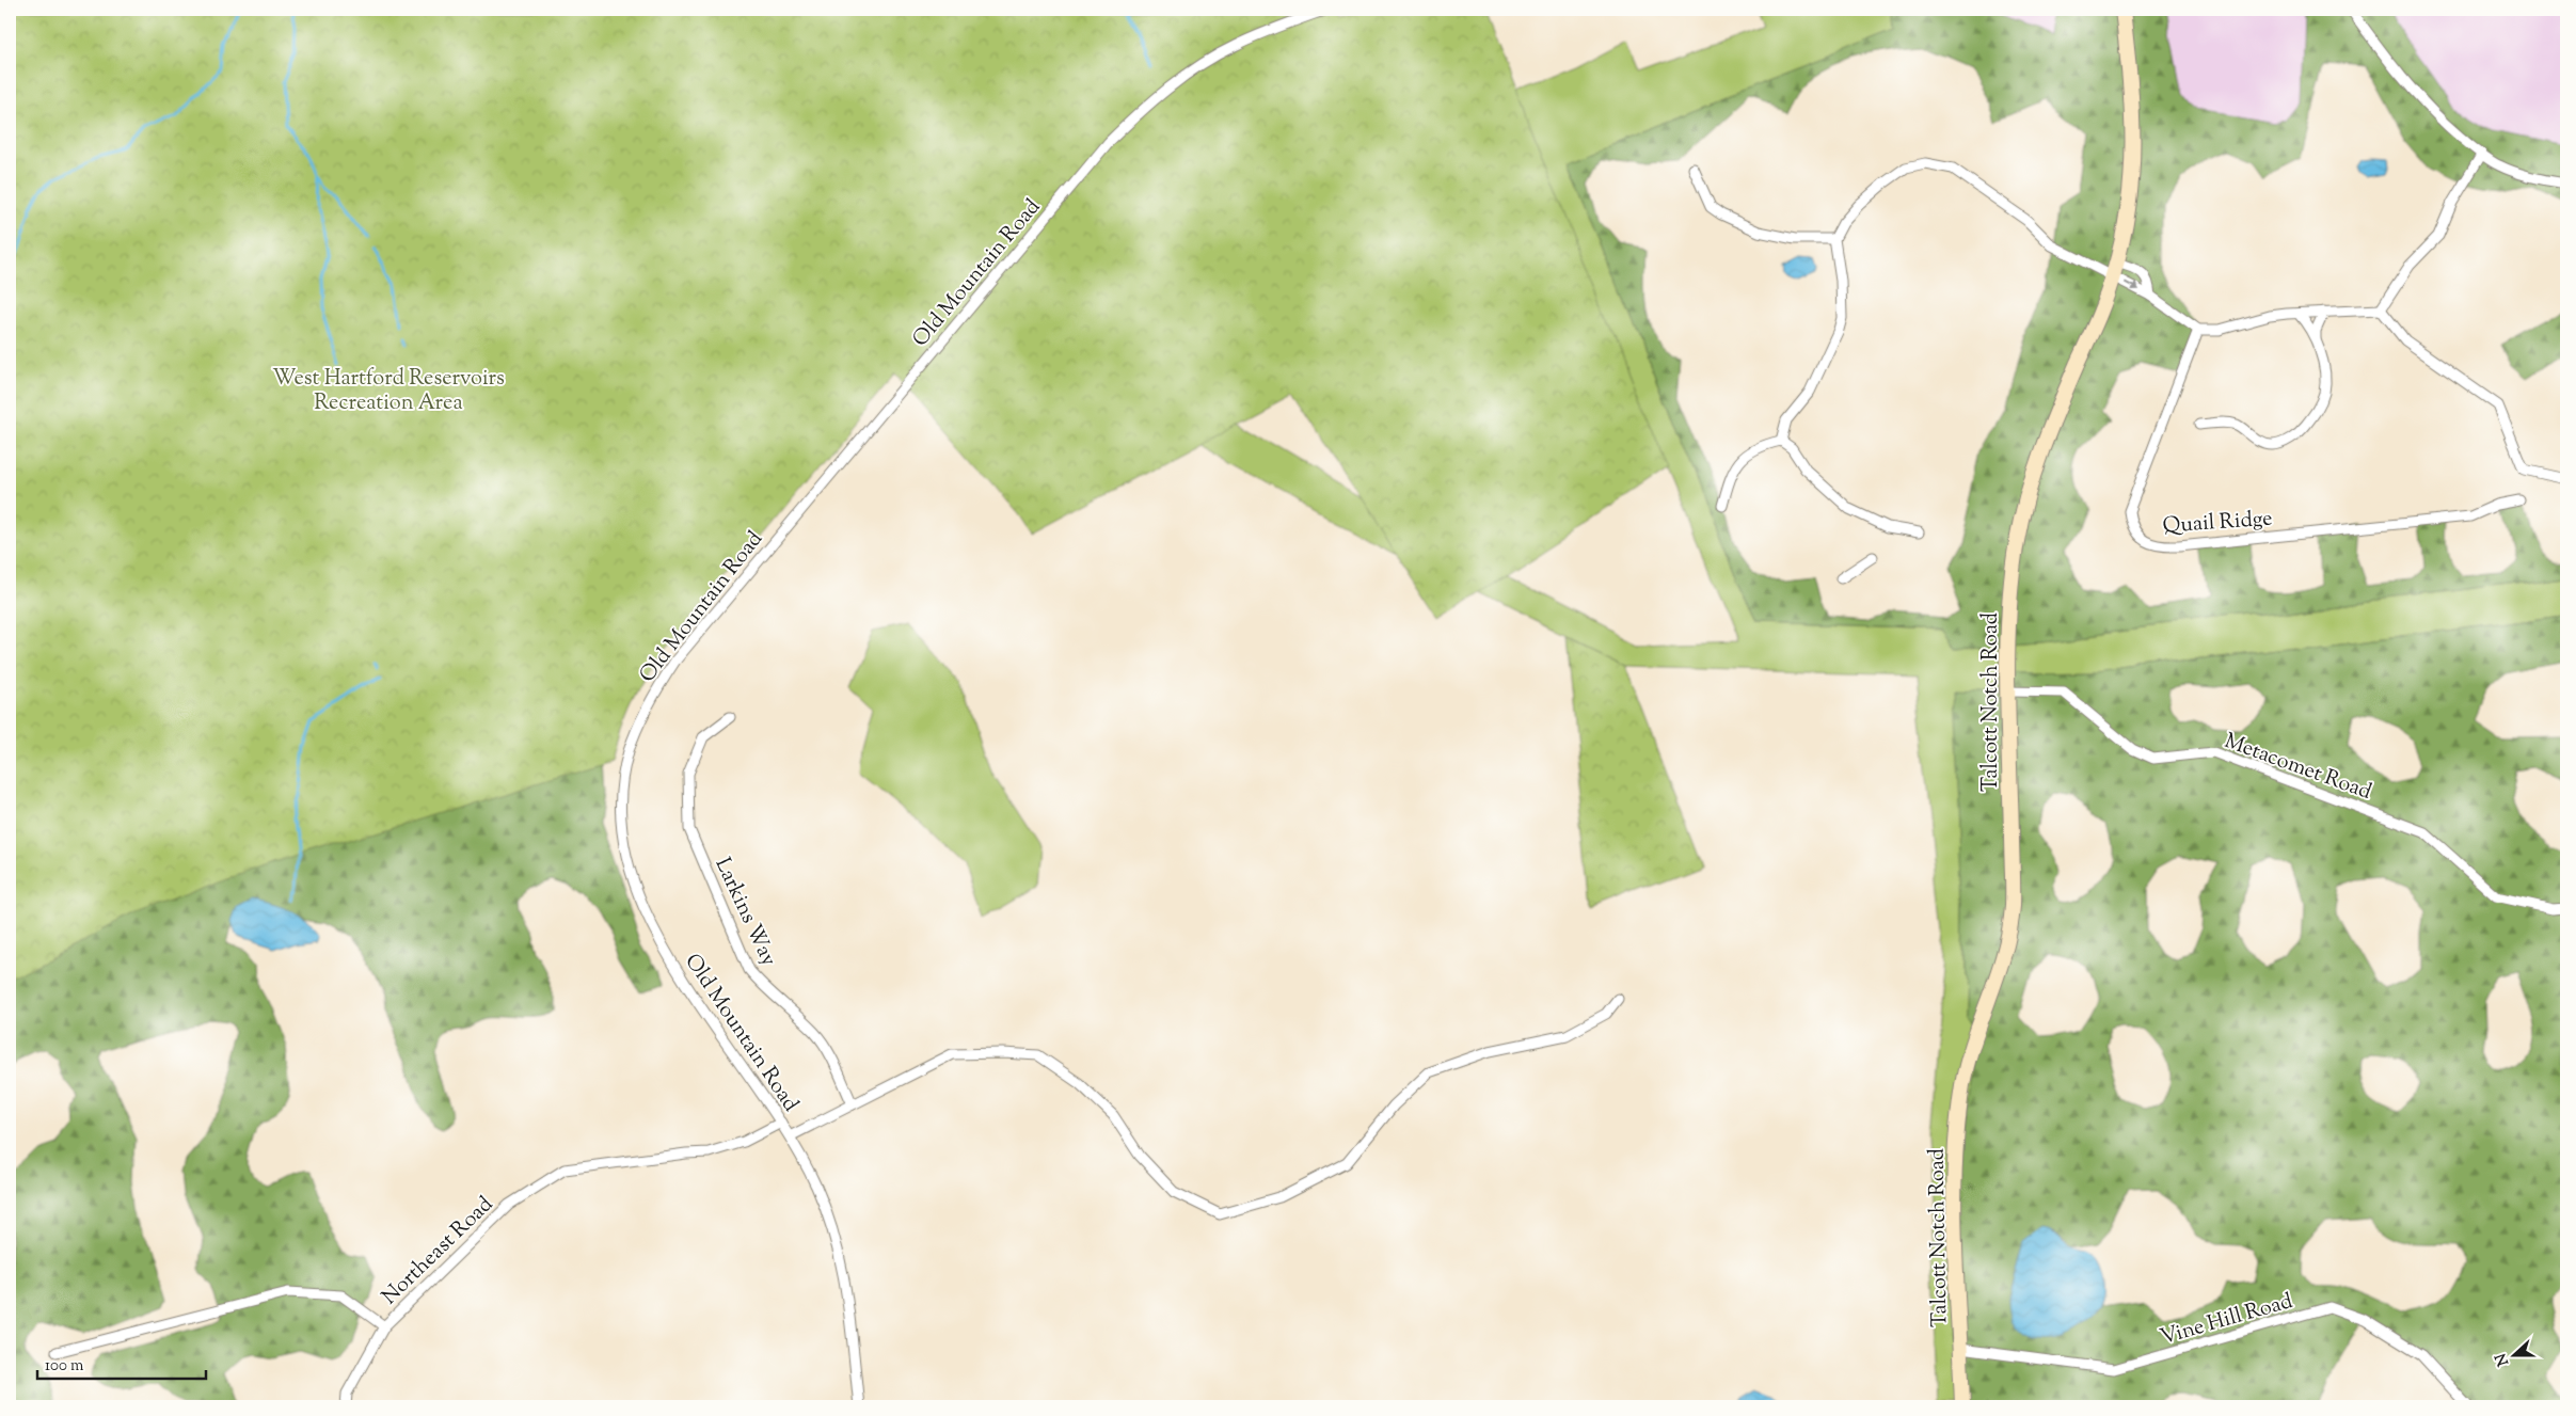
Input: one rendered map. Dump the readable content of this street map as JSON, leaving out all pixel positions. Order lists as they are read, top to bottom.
{
  "streets": {
    "street": [
      "Old Mountain Road",
      "Quail Ridge",
      "Talcott Notch Road",
      "Metacomet Road",
      "Larkins Way",
      "Northeast Road",
      "Vine Hill Road"
    ]
  },
  "crossings": [
    ["Old Mountain Road", "Northeast Road"],
    ["Talcott Notch Road", "Metacomet Road"],
    ["Talcott Notch Road", "Vine Hill Road"]
  ],
  "parks": ["West Hartford Reservoirs Recreation Area"],
  "scale_bar": "100 m",
  "north": "left"
}
